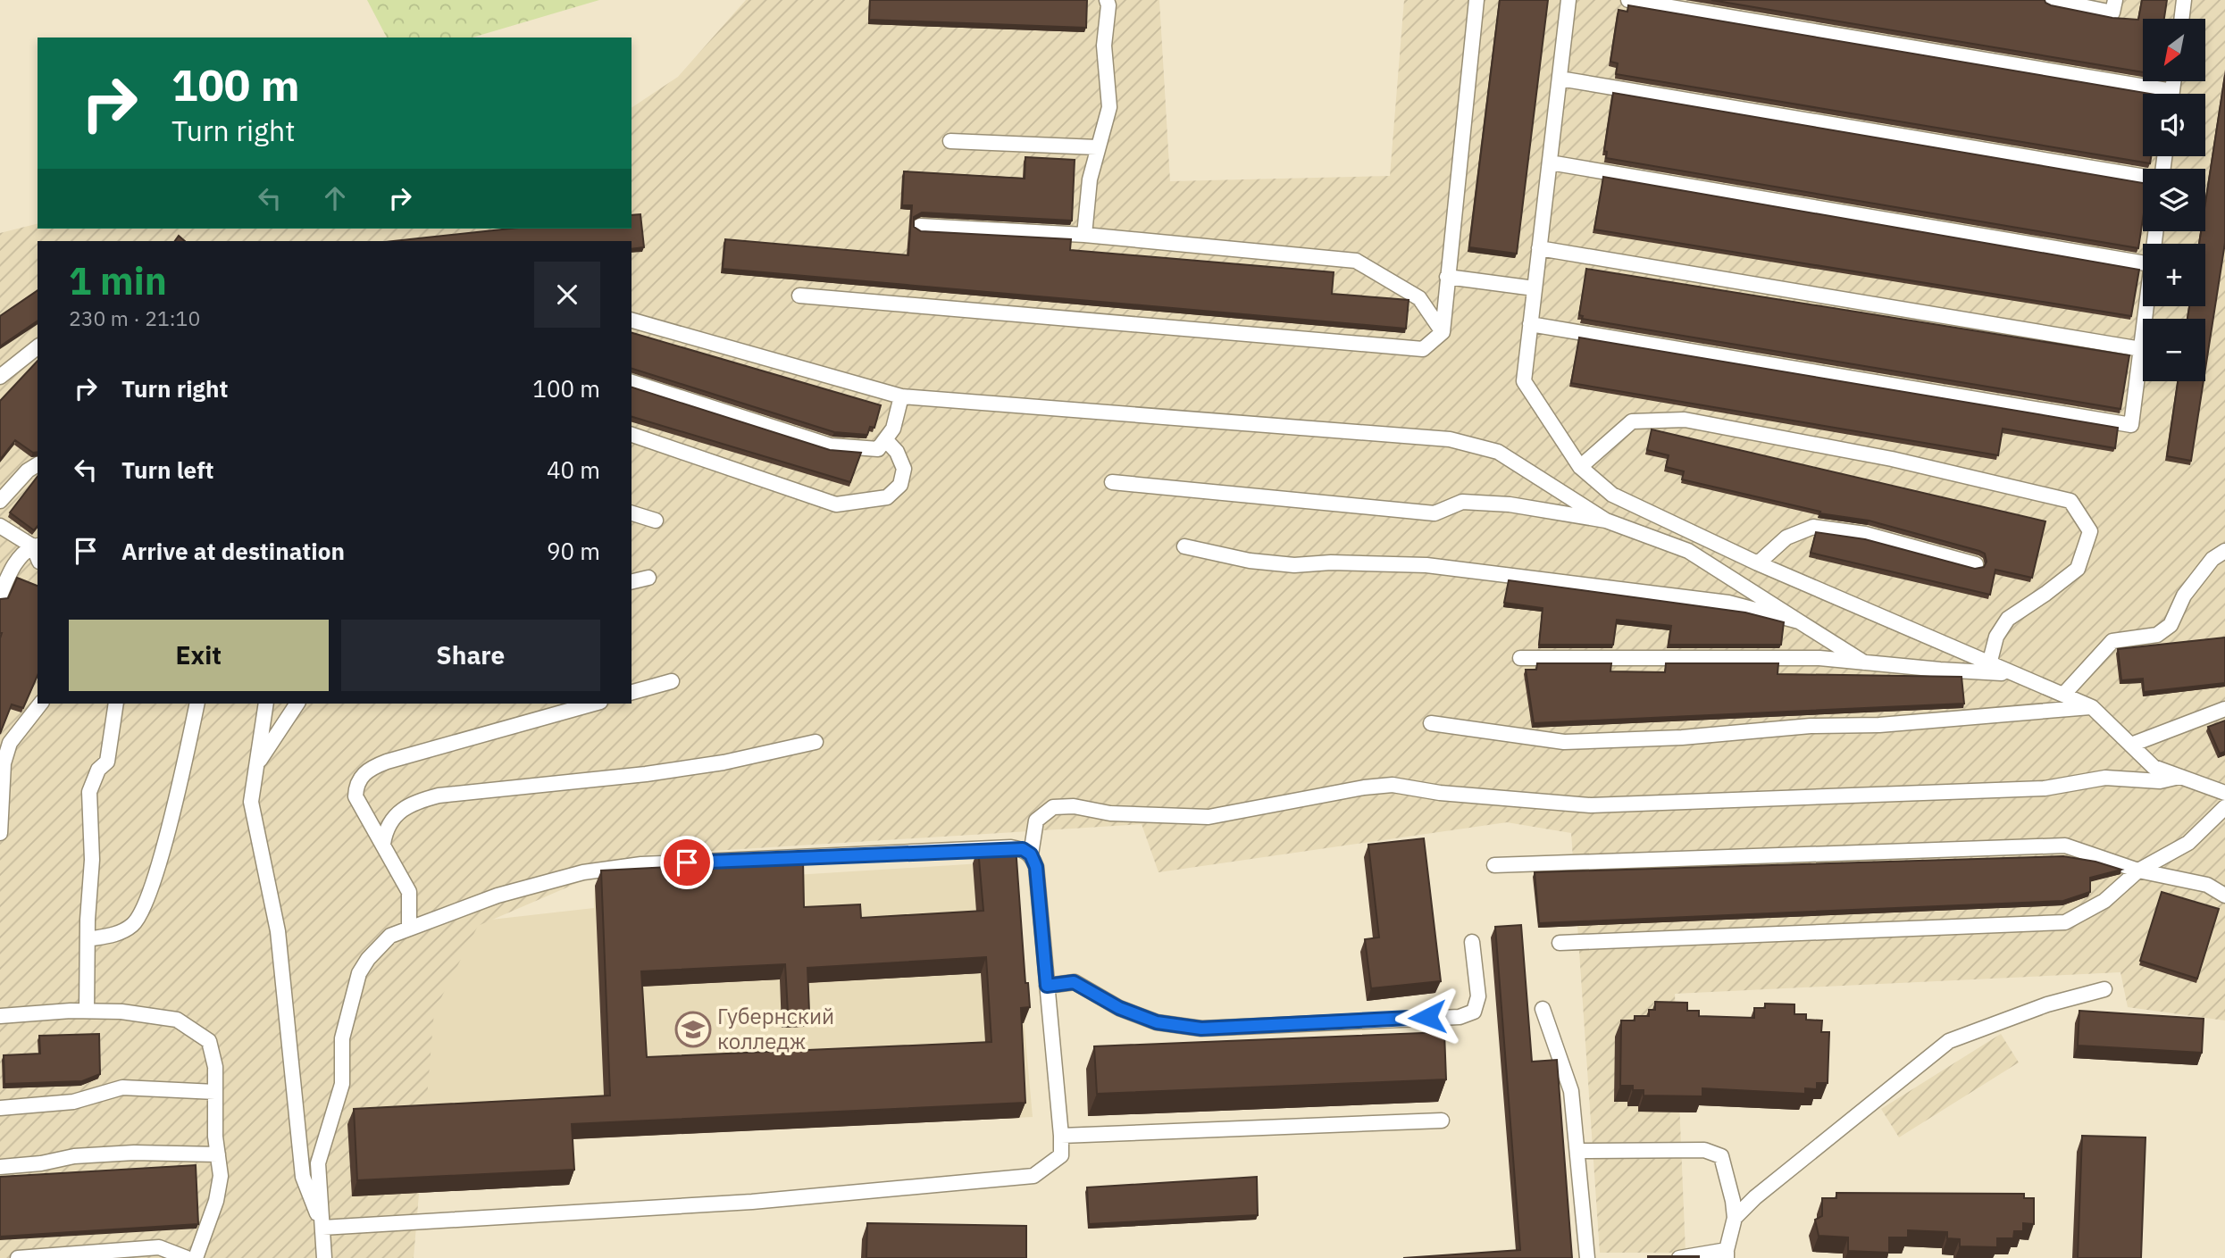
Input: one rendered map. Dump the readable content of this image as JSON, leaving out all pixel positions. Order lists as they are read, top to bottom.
{
  "places": {
    "school or university": ["Губернский колледж"]
  },
  "north": "bottom left",
  "page": {
    "map_buttons": ["+", "−"],
    "turn": ["100 m", "Turn right"],
    "heading": ["1 min", "230 m · 21:10"],
    "list": [
      {
        "name": "Turn right",
        "value": "100 m"
      },
      {
        "name": "Turn left",
        "value": "40 m"
      },
      {
        "name": "Arrive at destination",
        "value": "90 m"
      }
    ],
    "buttons": ["Exit", "Share"]
  }
}
